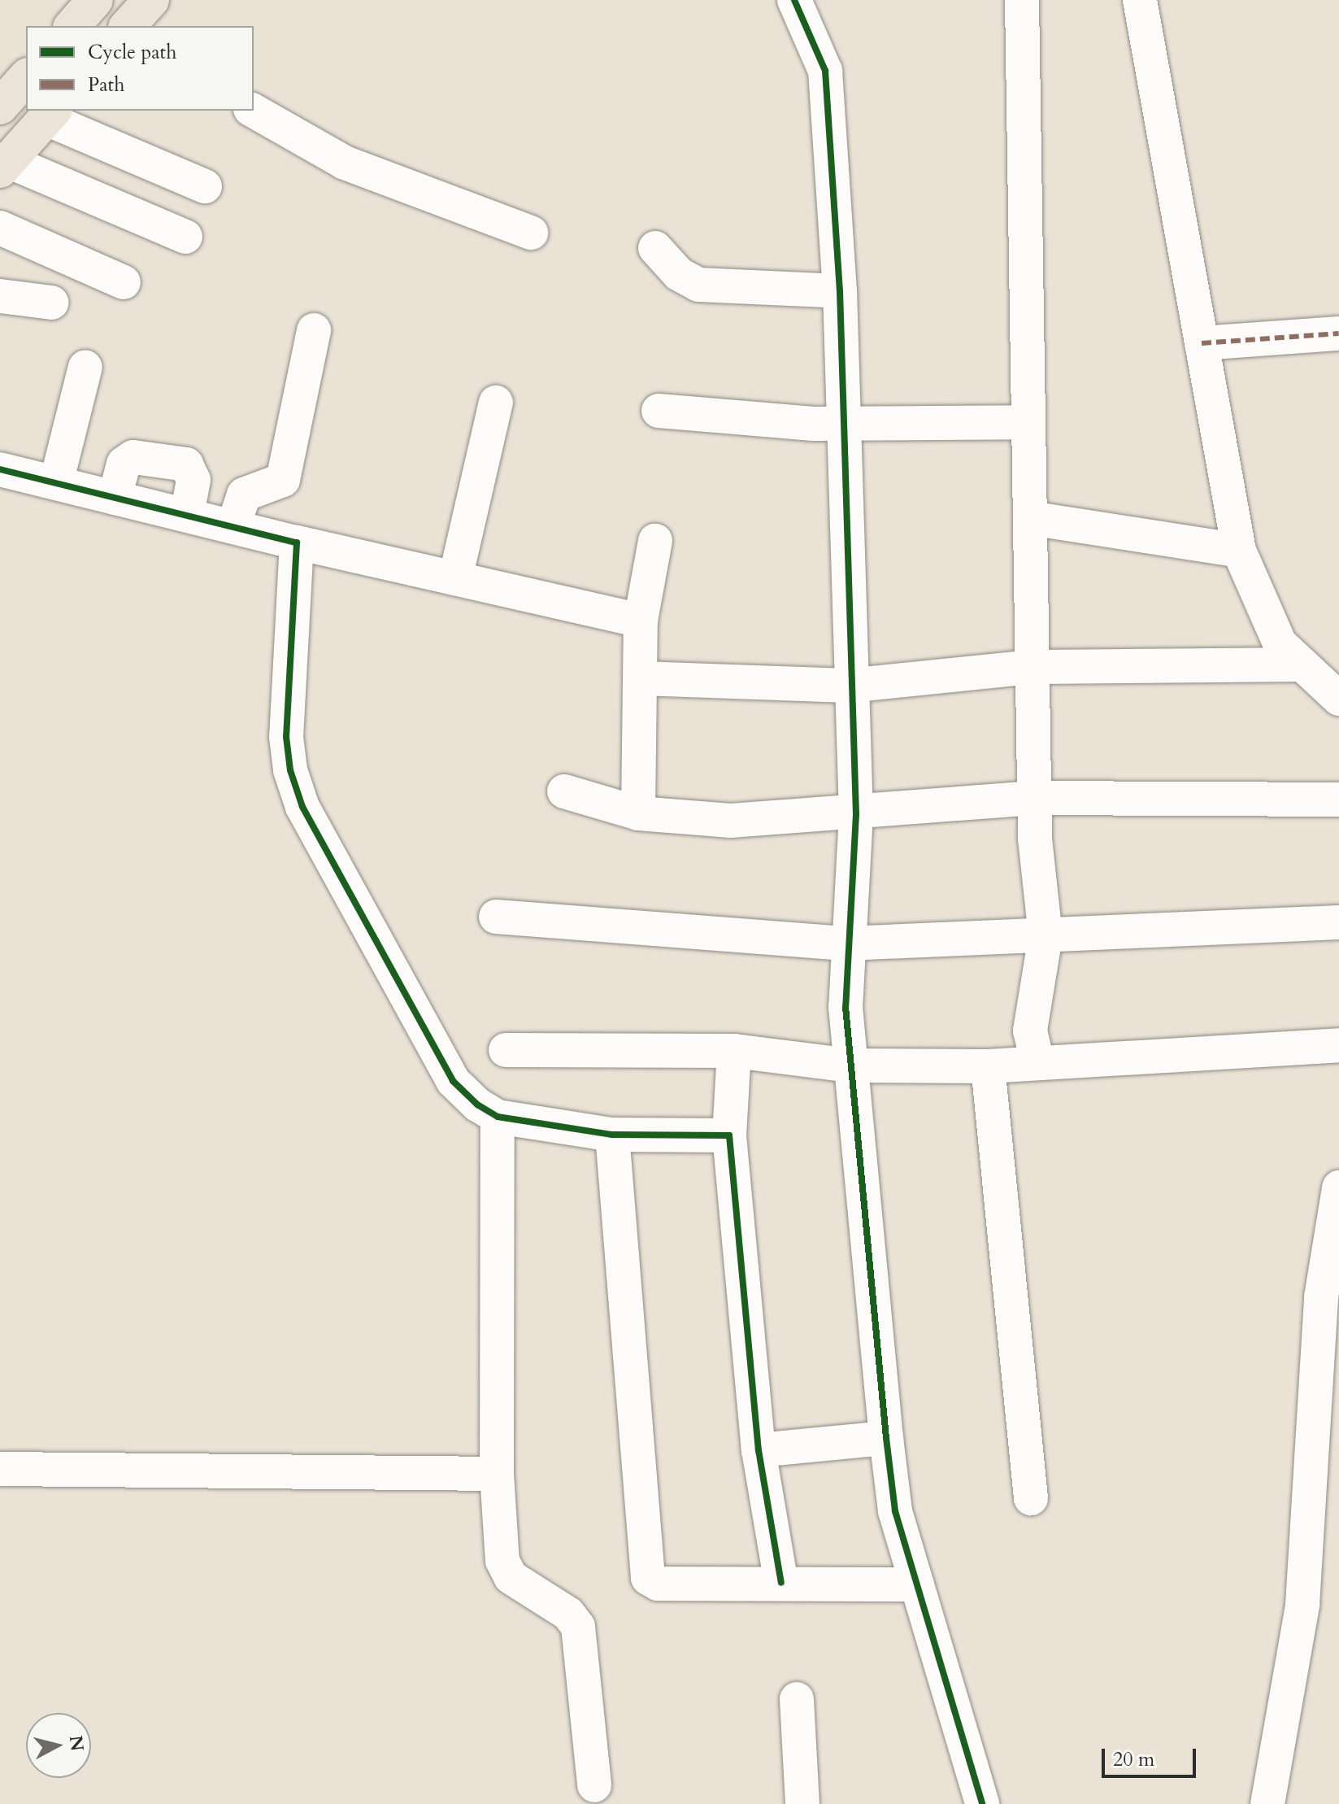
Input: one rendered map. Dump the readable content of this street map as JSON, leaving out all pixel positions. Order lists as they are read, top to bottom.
{
  "legend": ["Cycle path", "Path"],
  "scale_bar": "20 m",
  "north": "right"
}
